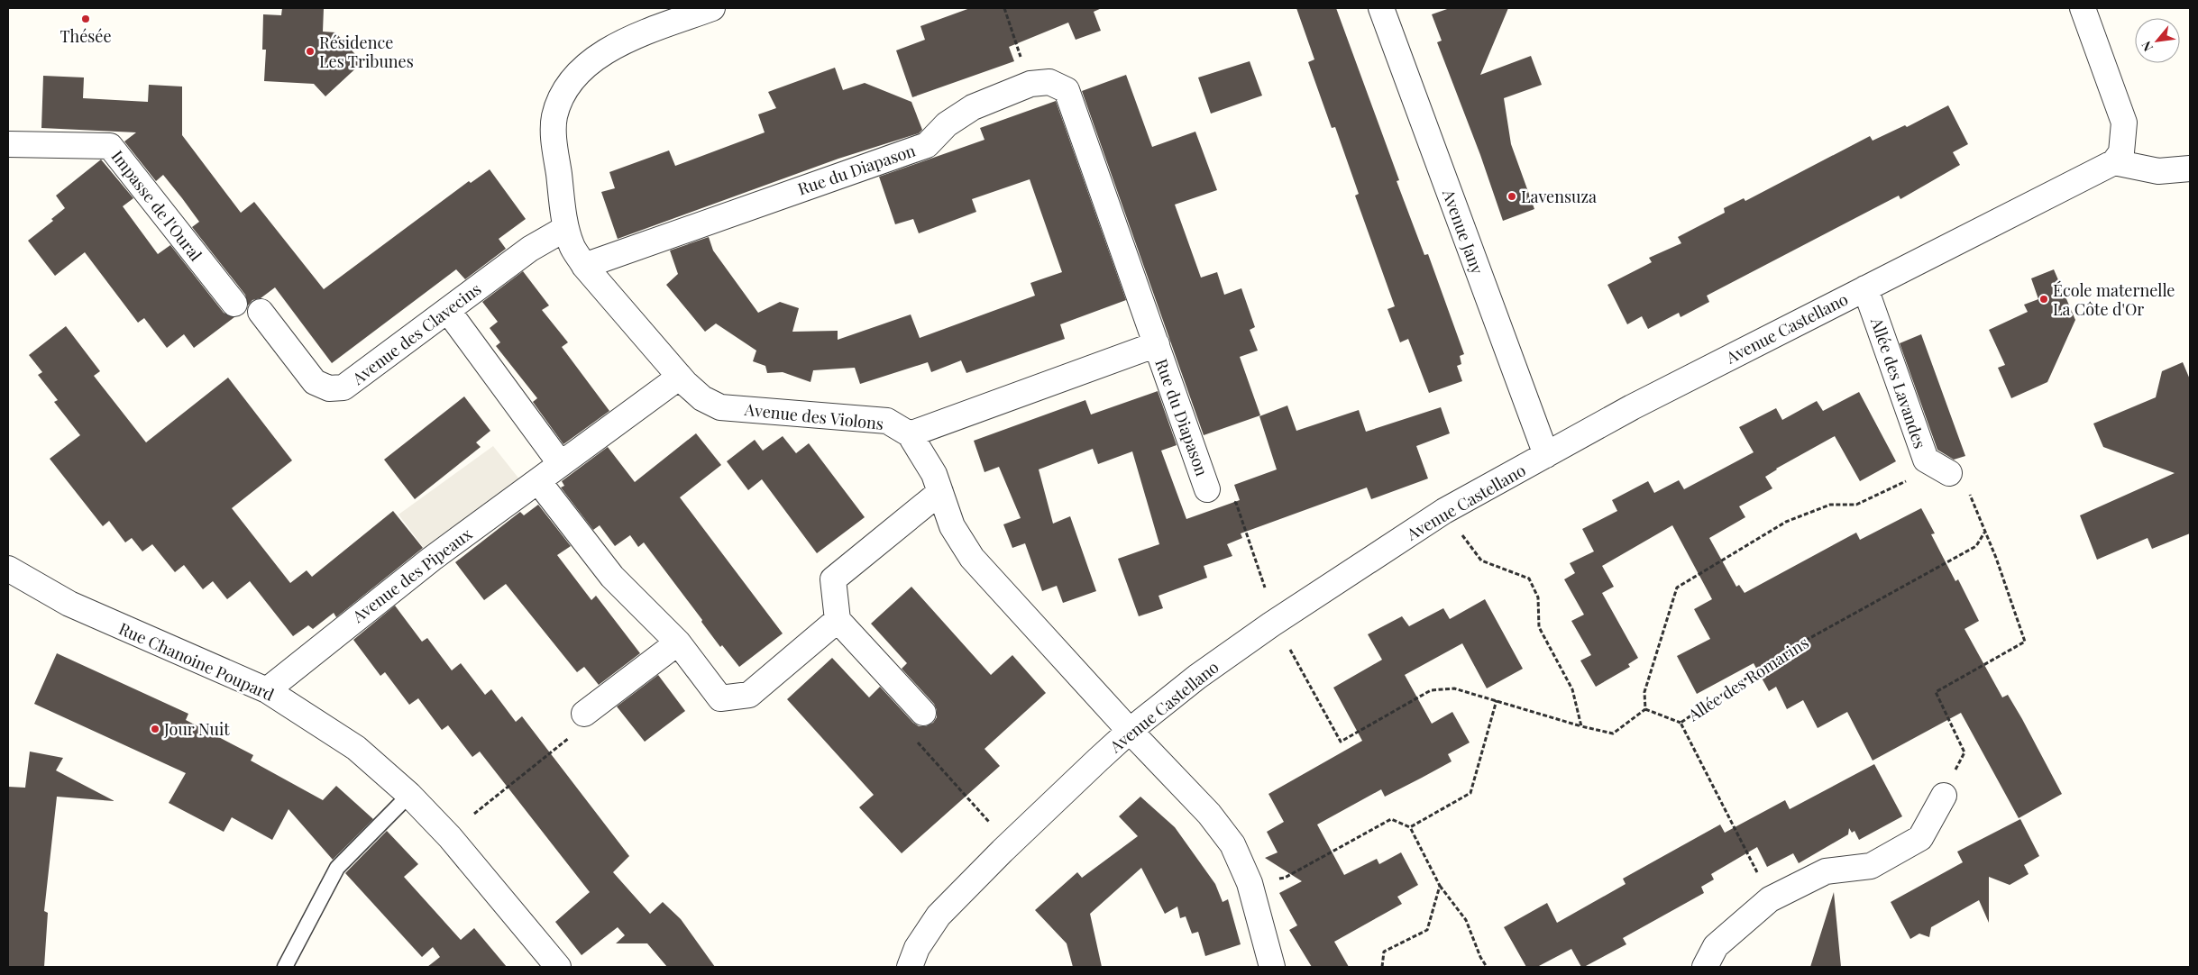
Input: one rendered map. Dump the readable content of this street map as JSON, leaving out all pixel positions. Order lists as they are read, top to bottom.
{
  "streets": {
    "street": [
      "Rue du Diapason",
      "Impasse de l'Oural",
      "Avenue Jany",
      "Avenue Castellano",
      "Avenue des Clavecins",
      "Allée des Lavandes",
      "Avenue des Violons",
      "Avenue des Pipeaux",
      "Rue Chanoine Poupard"
    ],
    "path": ["Allée des Romarins"]
  },
  "crossings": [
    ["Rue du Diapason", "Avenue des Violons"],
    ["Avenue Jany", "Avenue Castellano"],
    ["Avenue Castellano", "Allée des Lavandes"],
    ["Avenue Castellano", "Avenue des Violons"],
    ["Avenue des Clavecins", "Avenue des Violons"],
    ["Avenue des Violons", "Avenue des Pipeaux"],
    ["Avenue des Pipeaux", "Rue Chanoine Poupard"]
  ],
  "places": [
    "Thésée",
    "Résidence Les Tribunes",
    "Lavensuza",
    "École maternelle La Côte d'Or",
    "Jour Nuit"
  ],
  "north": "bottom left"
}
